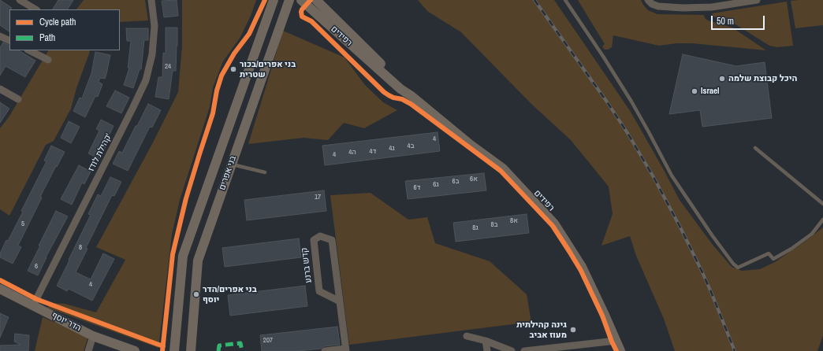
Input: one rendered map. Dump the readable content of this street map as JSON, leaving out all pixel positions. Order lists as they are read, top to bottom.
{
  "streets": {
    "street": [
      "רפידים",
      "קהילת לודז'",
      "בני אפרים",
      "קדש ברנע",
      "הדר יוסף"
    ]
  },
  "crossings": [
    ["קהילת לודז'", "הדר יוסף"]
  ],
  "places": [
    "בני אפרים/בכור שטרית",
    "היכל קבוצת שלמה",
    "Israel",
    "בני אפרים/הדר יוסף",
    "גינה קהילתית מעוז אביב"
  ],
  "house_numbers": [
    "24",
    "4",
    "4ב",
    "4ג",
    "4ד",
    "4ה",
    "4",
    "6א",
    "6ב",
    "6ג",
    "6ד",
    "17",
    "8א",
    "5",
    "8ב",
    "8ג",
    "8",
    "6",
    "4",
    "207"
  ],
  "legend": ["Cycle path", "Path"],
  "scale_bar": "50 m"
}
